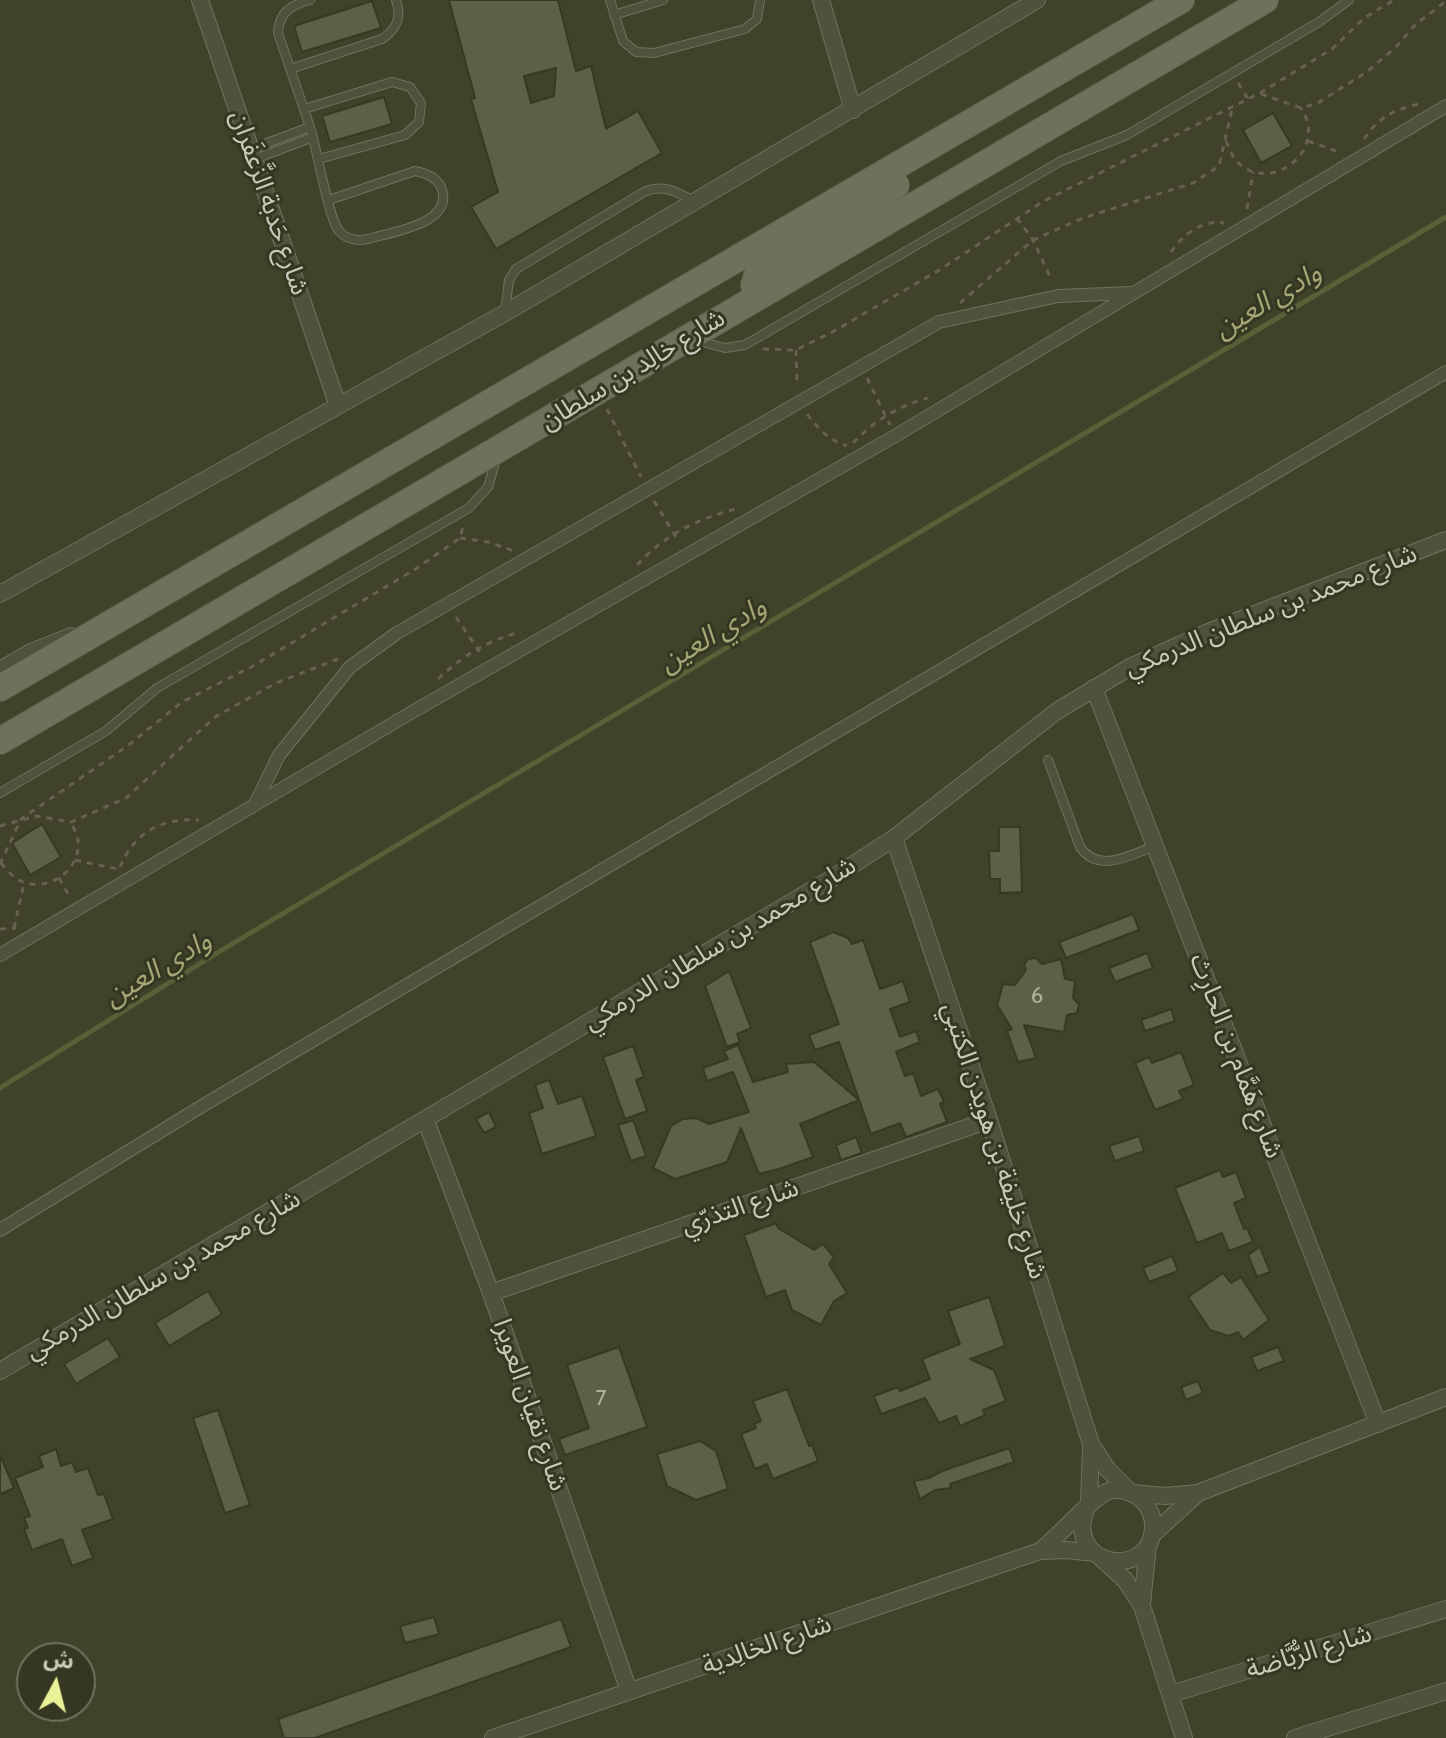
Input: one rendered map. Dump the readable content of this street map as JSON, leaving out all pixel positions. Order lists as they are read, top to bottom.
{
  "streets": {
    "main road": ["شارع خالِد بن سلطان"],
    "street": [
      "شارع حَدبة الزَّعفَران",
      "شارع محمد بن سلطان الدرمكي",
      "شارع هَمَّام بن الحارِث",
      "شارع خليفة بن هويدن الكتبي",
      "شارع التذرّي",
      "شارع نقيان العويرا",
      "شارع الخالِدية",
      "شارع الرُّبَّاضة"
    ]
  },
  "crossings": [
    ["شارع محمد بن سلطان الدرمكي", "شارع هَمَّام بن الحارِث"],
    ["شارع محمد بن سلطان الدرمكي", "شارع خليفة بن هويدن الكتبي"],
    ["شارع محمد بن سلطان الدرمكي", "شارع نقيان العويرا"],
    ["شارع خليفة بن هويدن الكتبي", "شارع التذرّي"],
    ["شارع خليفة بن هويدن الكتبي", "شارع الخالِدية"],
    ["شارع التذرّي", "شارع نقيان العويرا"],
    ["شارع نقيان العويرا", "شارع الخالِدية"]
  ],
  "water": ["وادي العين"],
  "house_numbers": ["6", "7"],
  "north": "top"
}
